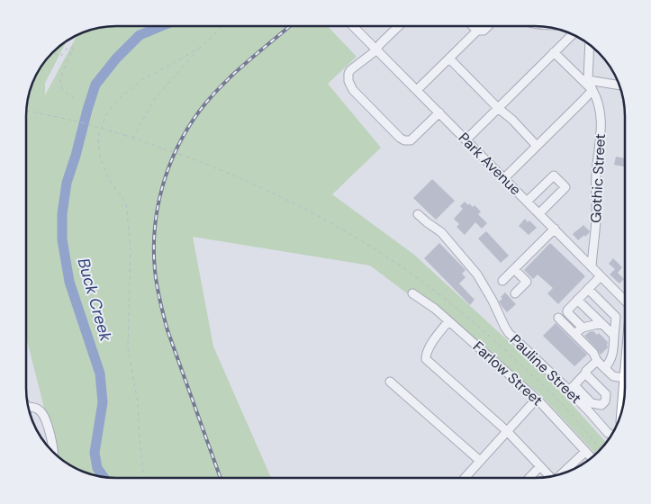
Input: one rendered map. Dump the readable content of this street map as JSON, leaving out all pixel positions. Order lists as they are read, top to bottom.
{
  "streets": {
    "street": [
      "Park Avenue",
      "Gothic Street",
      "Pauline Street",
      "Farlow Street"
    ]
  },
  "crossings": [
    ["Park Avenue", "Gothic Street"]
  ],
  "water": ["Buck Creek"]
}
